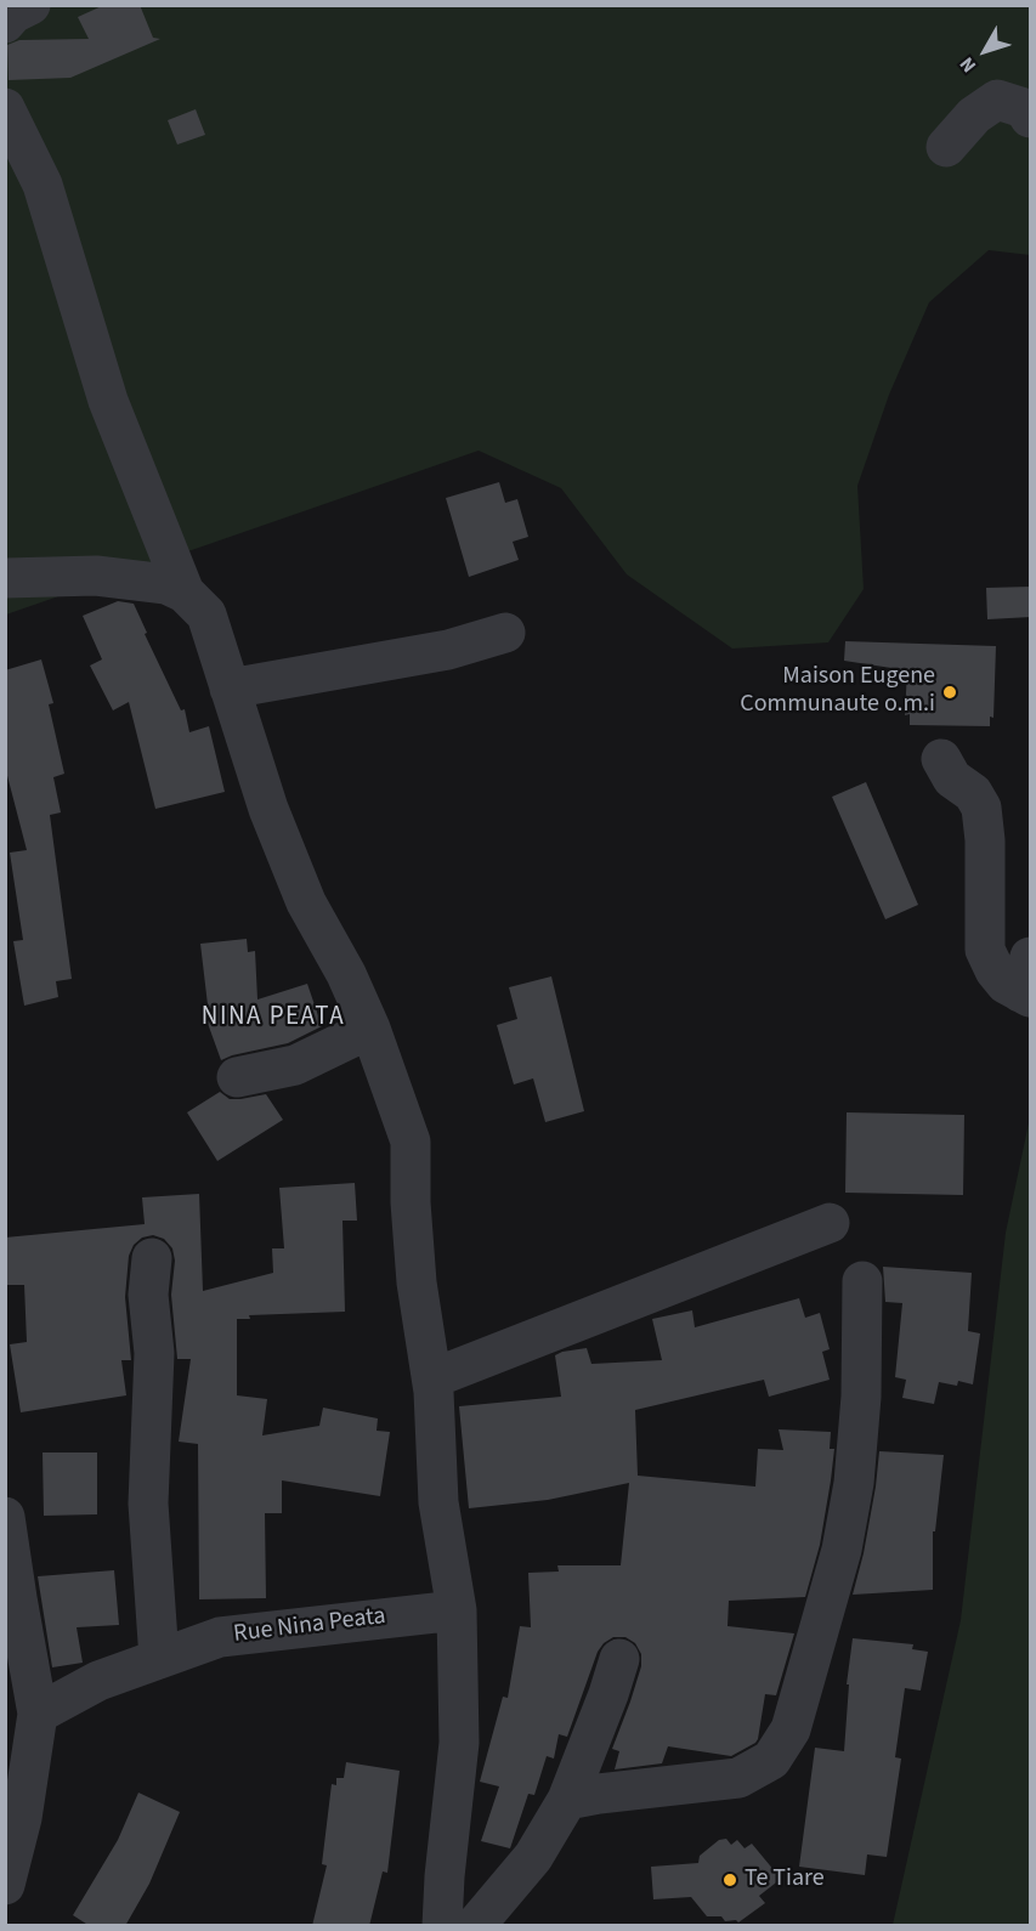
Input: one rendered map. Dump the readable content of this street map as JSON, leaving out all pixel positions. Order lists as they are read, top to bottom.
{
  "streets": {
    "street": ["Rue Nina Peata"]
  },
  "districts": ["NINA PEATA"],
  "places": ["Maison Eugene Communaute o.m.i", "Te Tiare"],
  "north": "bottom left"
}
